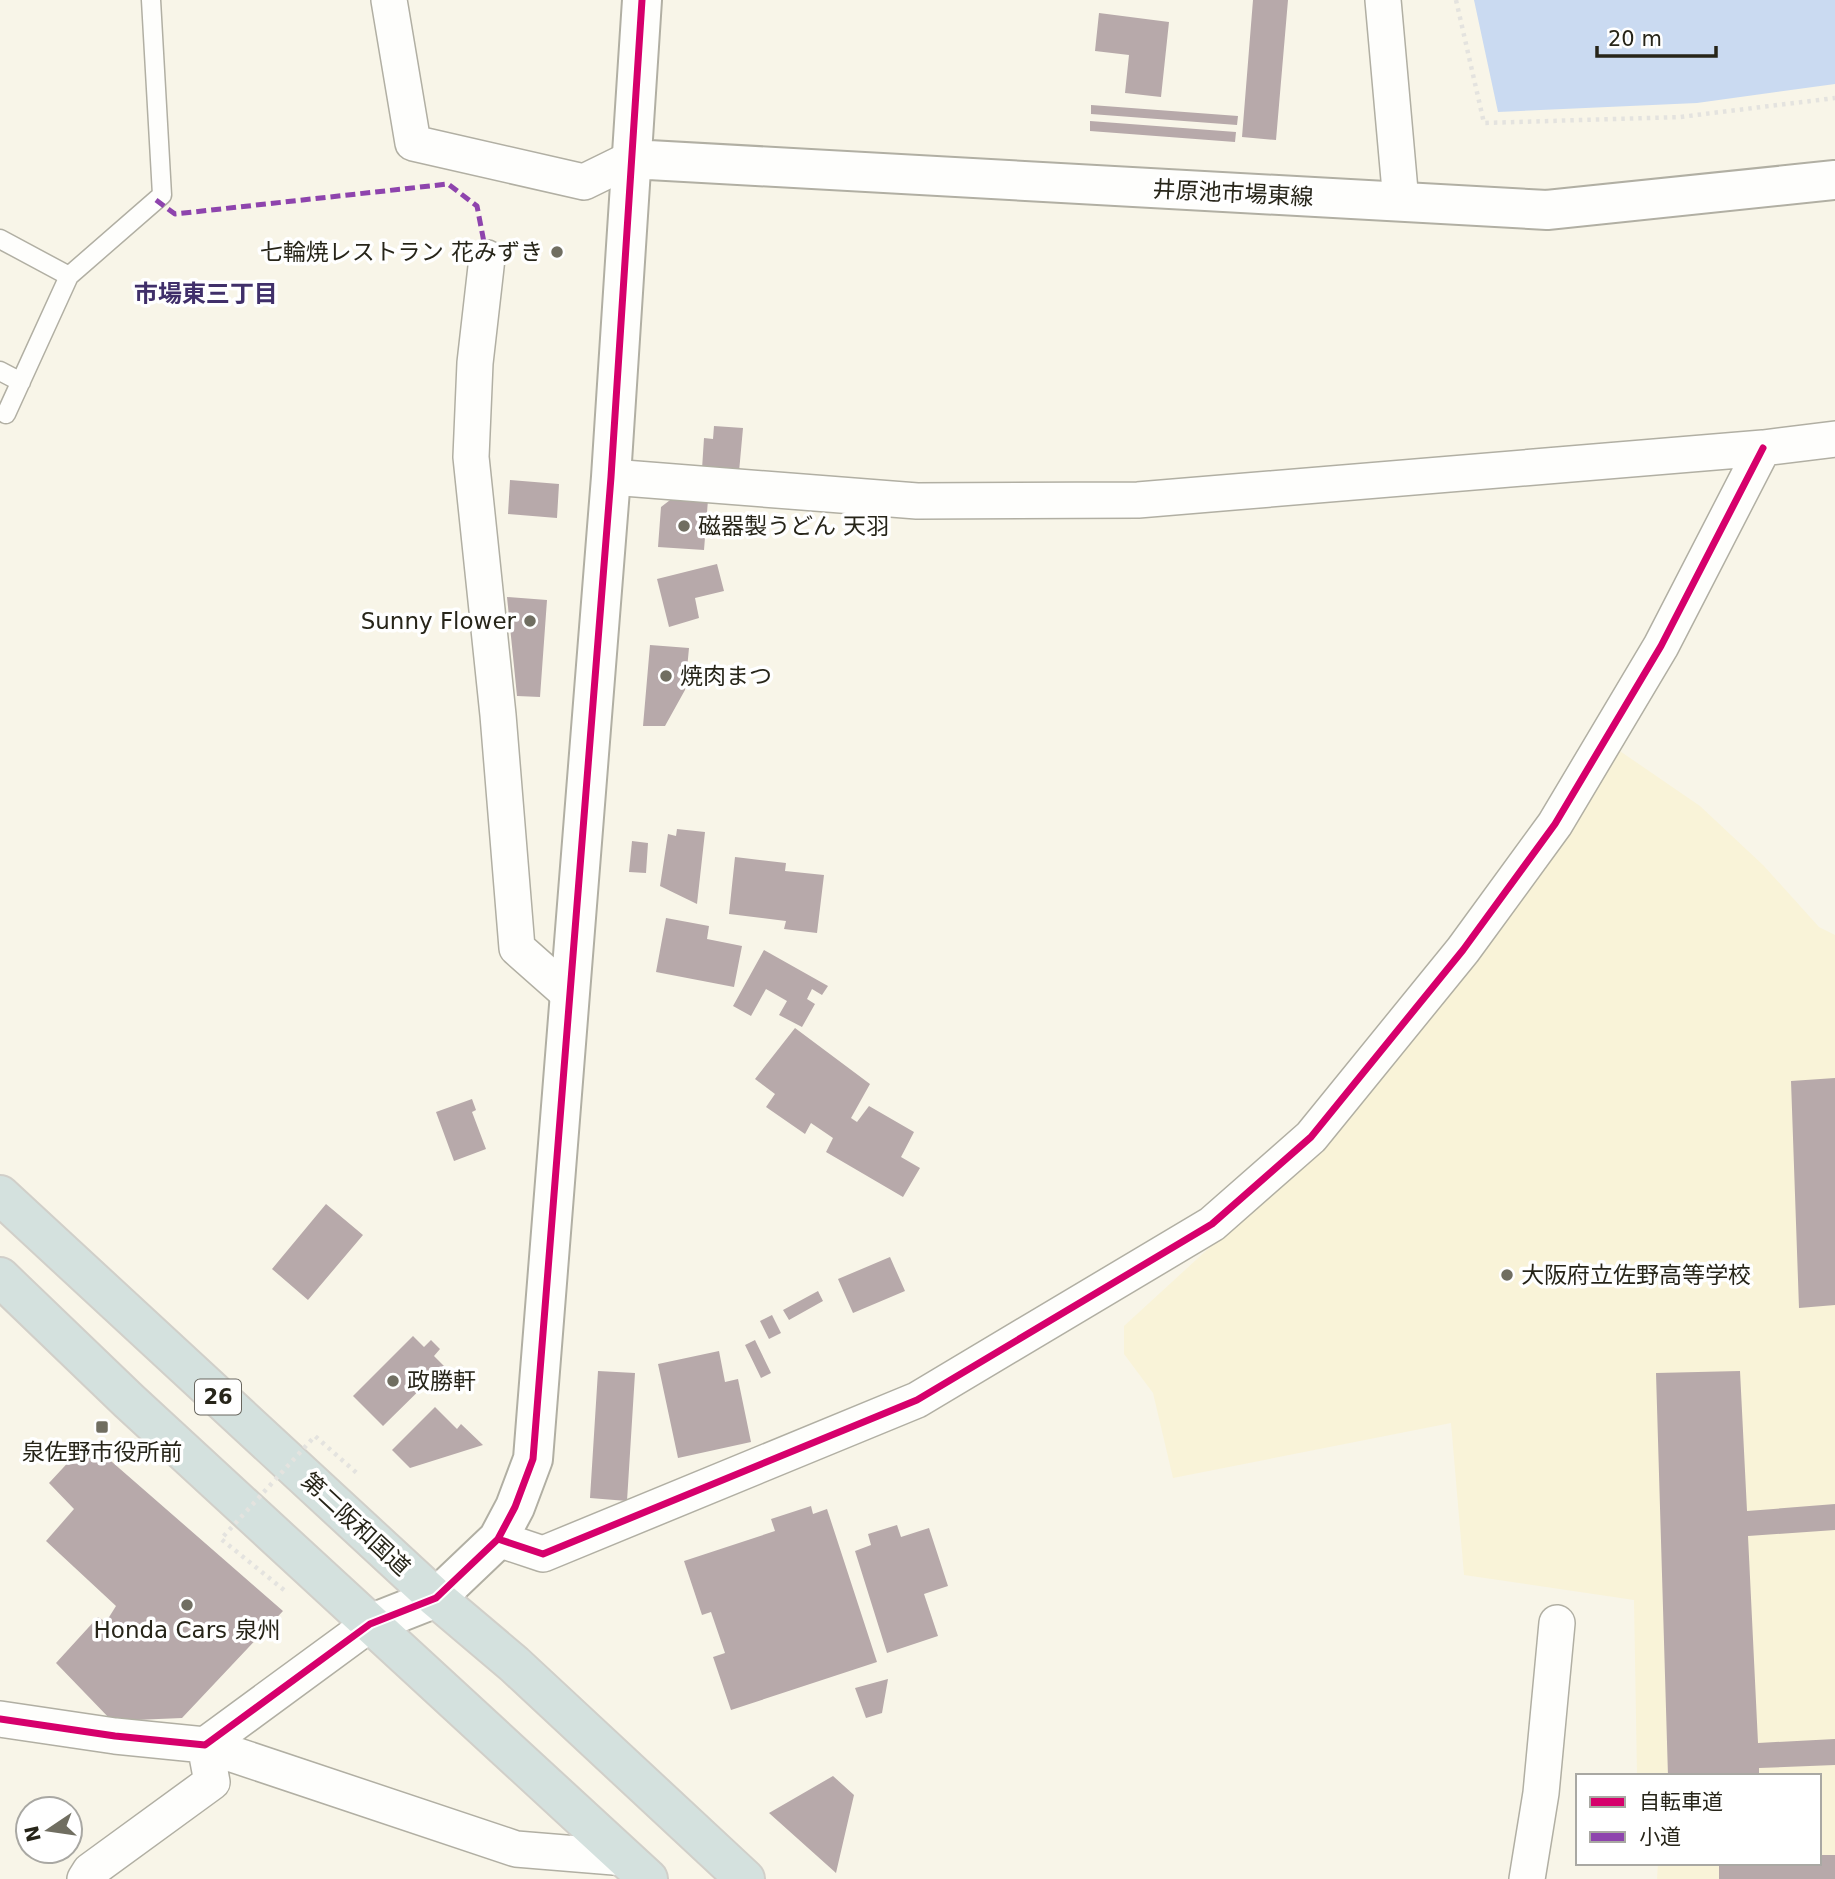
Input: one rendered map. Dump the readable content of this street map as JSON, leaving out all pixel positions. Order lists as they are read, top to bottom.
{
  "streets": {
    "highway": ["26", "第二阪和国道"],
    "street": ["井原池市場東線"]
  },
  "districts": ["市場東三丁目"],
  "places": {
    "other": [
      "七輪焼レストラン 花みずき",
      "磁器製うどん 天羽",
      "Sunny Flower",
      "焼肉まつ",
      "大阪府立佐野高等学校",
      "政勝軒",
      "Honda Cars 泉州"
    ],
    "transit": ["泉佐野市役所前"]
  },
  "legend": ["自転車道", "小道"],
  "scale_bar": "20 m",
  "north": "left"
}
